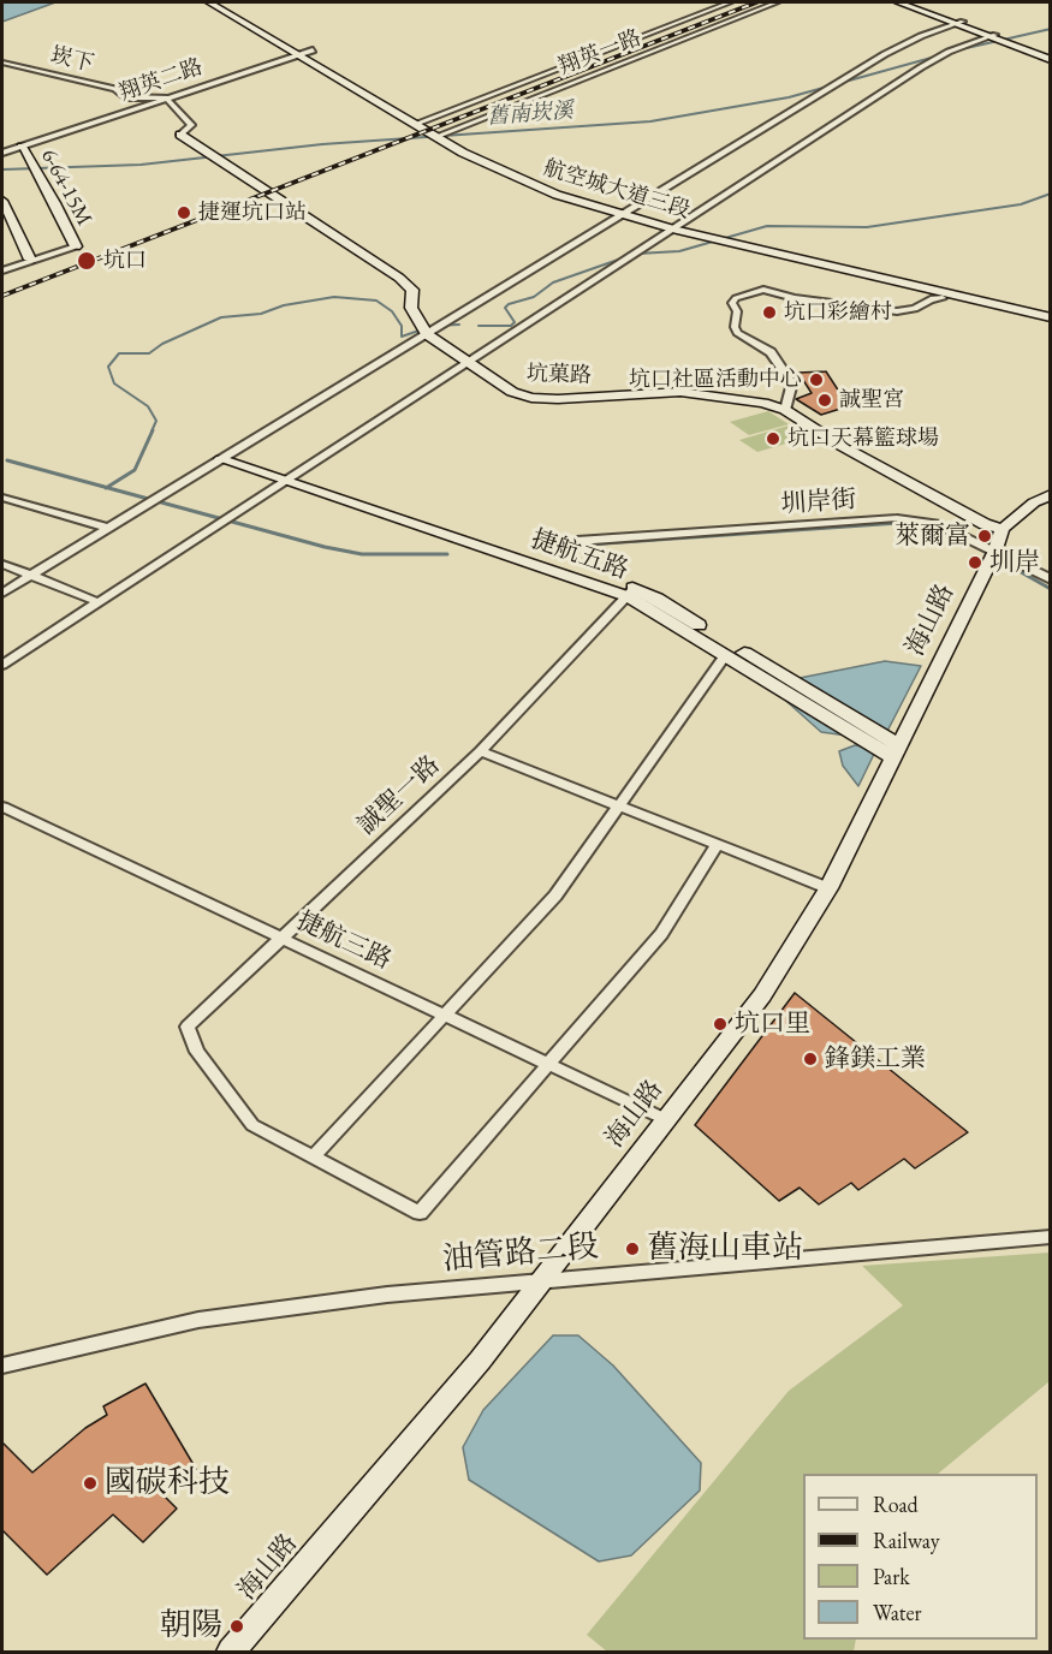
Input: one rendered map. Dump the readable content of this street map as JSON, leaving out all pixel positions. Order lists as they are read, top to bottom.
{
  "streets": {
    "street": [
      "翔英一路",
      "崁下",
      "翔英二路",
      "6-64-15M",
      "航空城大道三段",
      "坑菓路",
      "圳岸街",
      "捷航五路",
      "海山路",
      "誠聖一路",
      "捷航三路",
      "油管路二段"
    ]
  },
  "crossings": [
    ["翔英一路", "航空城大道三段"],
    ["崁下", "翔英二路"],
    ["翔英二路", "6-64-15M"],
    ["翔英二路", "航空城大道三段"],
    ["坑菓路", "海山路"],
    ["圳岸街", "海山路"],
    ["捷航五路", "海山路"],
    ["捷航五路", "誠聖一路"],
    ["海山路", "捷航三路"],
    ["海山路", "油管路二段"],
    ["誠聖一路", "捷航三路"]
  ],
  "water": ["舊南崁溪"],
  "places": [
    "捷運坑口站",
    "坑口",
    "坑口彩繪村",
    "坑口社區活動中心",
    "誠聖宮",
    "坑口天幕籃球場",
    "萊爾富",
    "圳岸",
    "坑口里",
    "鋒鎂工業",
    "舊海山車站",
    "國碳科技",
    "朝陽"
  ],
  "legend": [
    "Road",
    "Railway",
    "Park",
    "Water"
  ]
}
